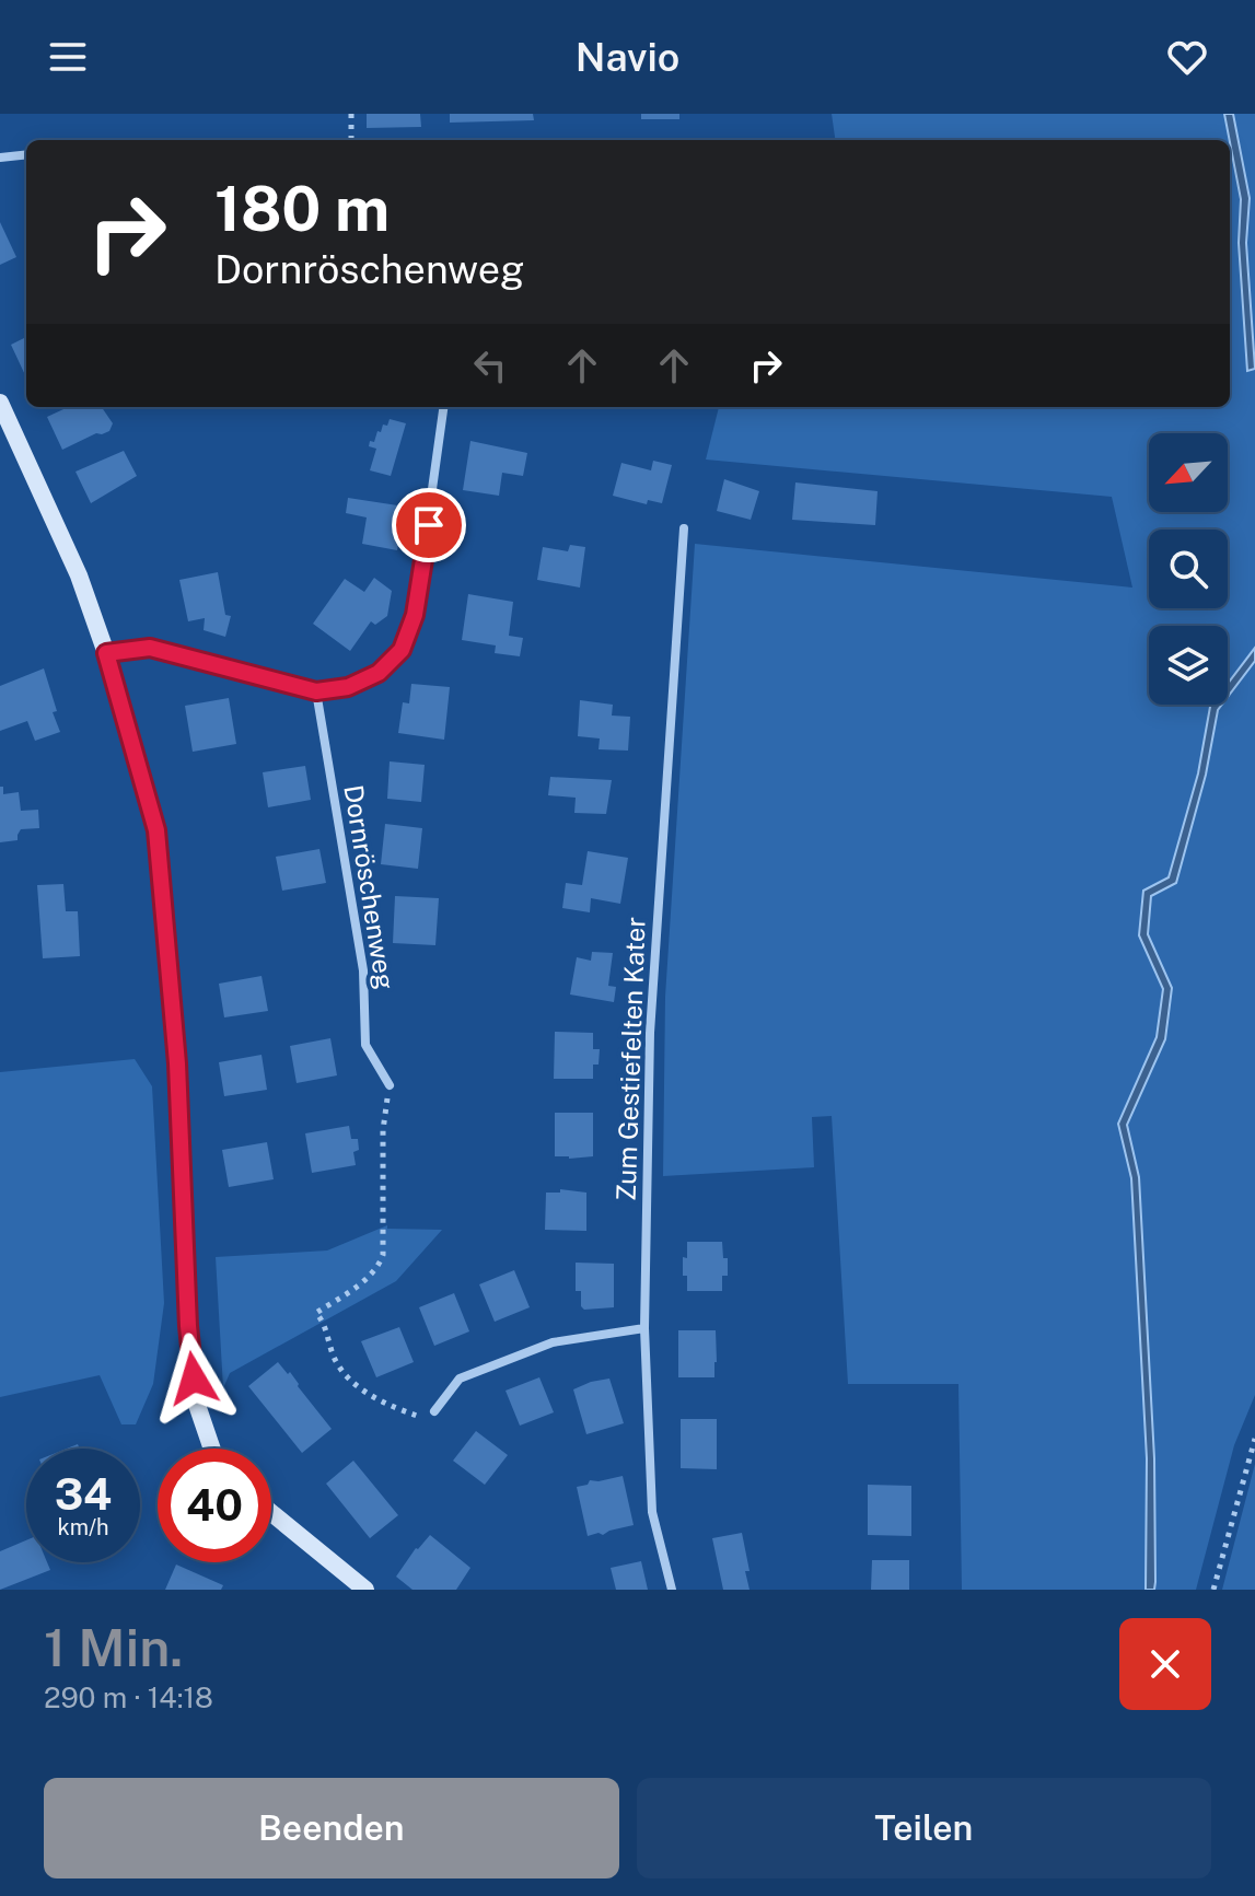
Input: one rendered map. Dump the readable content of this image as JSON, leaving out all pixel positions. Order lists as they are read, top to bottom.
{
  "streets": {
    "street": ["Dornröschenweg", "Zum Gestiefelten Kater"]
  },
  "north": "bottom left",
  "page": {
    "header": "Navio",
    "turn": ["180 m", "Dornröschenweg"],
    "speed": "34 km/h",
    "limit": "40",
    "heading": ["1 Min.", "290 m · 14:18"],
    "buttons": ["Beenden", "Teilen"]
  }
}
